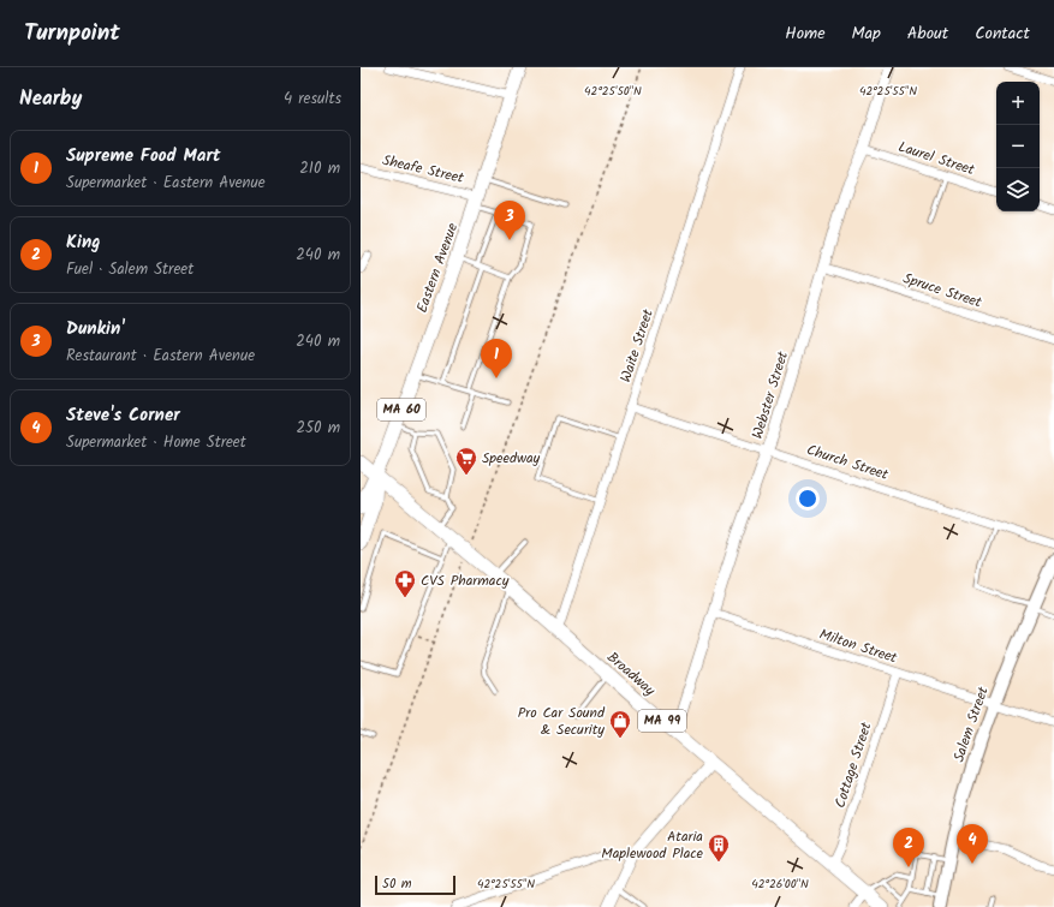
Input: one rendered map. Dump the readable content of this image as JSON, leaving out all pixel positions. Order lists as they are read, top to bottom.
{
  "streets": {
    "main road": [
      "Eastern Avenue",
      "MA 60",
      "Broadway",
      "MA 99",
      "Salem Street"
    ],
    "street": [
      "Laurel Street",
      "Sheafe Street",
      "Spruce Street",
      "Waite Street",
      "Webster Street",
      "Church Street",
      "Milton Street",
      "Cottage Street"
    ]
  },
  "crossings": [
    ["Laurel Street", "Webster Street"],
    ["Sheafe Street", "Eastern Avenue"],
    ["Eastern Avenue", "Broadway"],
    ["Spruce Street", "Webster Street"],
    ["Waite Street", "Church Street"],
    ["Waite Street", "Broadway"],
    ["Webster Street", "Church Street"],
    ["Webster Street", "Milton Street"],
    ["Webster Street", "Broadway"],
    ["Milton Street", "Salem Street"],
    ["Milton Street", "Cottage Street"],
    ["Broadway", "Cottage Street"]
  ],
  "places": {
    "supermarket": ["Speedway"],
    "pharmacy": ["CVS Pharmacy"],
    "shop": ["Pro Car Sound & Security"],
    "building": ["Ataria Maplewood Place"]
  },
  "scale_bar": "50 m",
  "page": {
    "header": "Turnpoint",
    "nav": [
      "Home",
      "Map",
      "About",
      "Contact"
    ],
    "heading": ["Nearby", "4 results"],
    "map_buttons": ["+", "−"],
    "list": [
      {
        "mark": "1",
        "name": "Supreme Food Mart",
        "note": "Supermarket · Eastern Avenue",
        "value": "210 m"
      },
      {
        "mark": "2",
        "name": "King",
        "note": "Fuel · Salem Street",
        "value": "240 m"
      },
      {
        "mark": "3",
        "name": "Dunkin'",
        "note": "Restaurant · Eastern Avenue",
        "value": "240 m"
      },
      {
        "mark": "4",
        "name": "Steve's Corner",
        "note": "Supermarket · Home Street",
        "value": "250 m"
      }
    ],
    "pins": [
      "3",
      "1",
      "4",
      "2"
    ],
    "scale": "50 m"
  },
  "coordinates": ["42°25'50\"N", "42°25'55\"N", "42°26'00\"N"]
}
